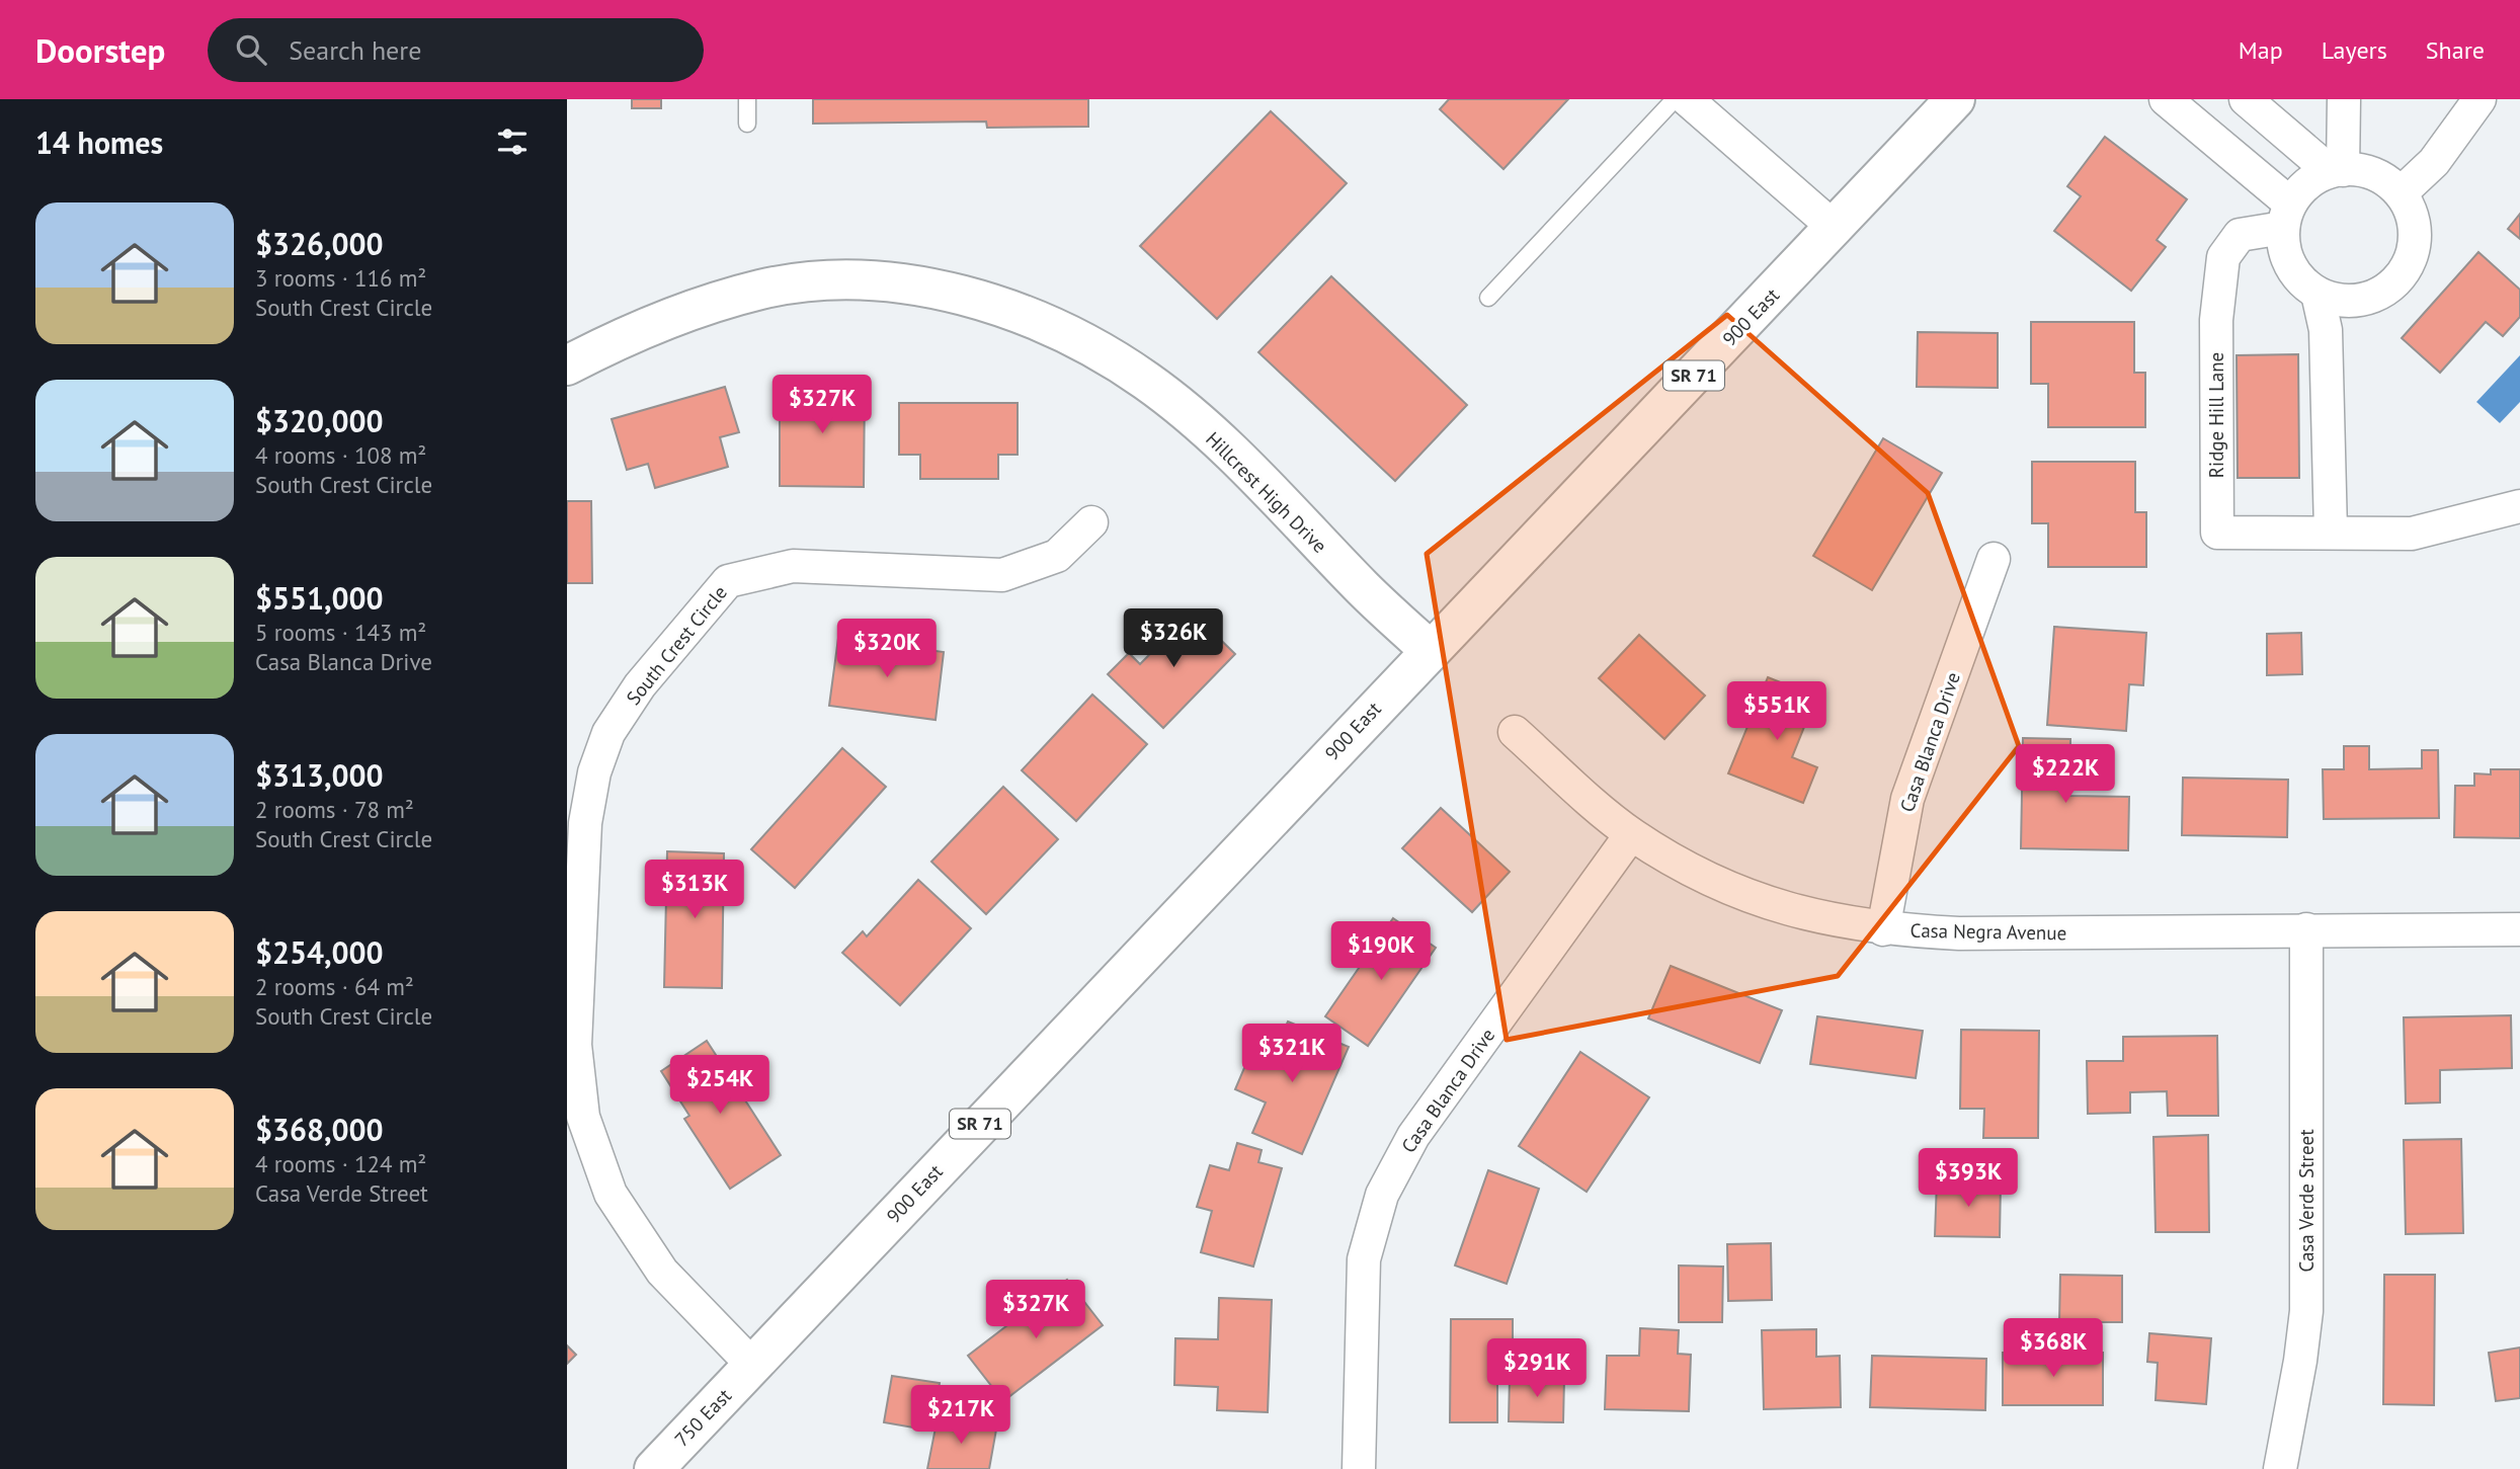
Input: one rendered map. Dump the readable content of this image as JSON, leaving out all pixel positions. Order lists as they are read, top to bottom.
{
  "streets": {
    "main road": [
      "900 East",
      "SR 71",
      "Hillcrest High Drive",
      "750 East"
    ],
    "street": [
      "Ridge Hill Lane",
      "South Crest Circle",
      "Casa Blanca Drive",
      "Casa Negra Avenue",
      "Casa Verde Street"
    ]
  },
  "crossings": [
    ["900 East", "Hillcrest High Drive"],
    ["900 East", "South Crest Circle"],
    ["900 East", "750 East"],
    ["South Crest Circle", "750 East"],
    ["Casa Blanca Drive", "Casa Negra Avenue"],
    ["Casa Negra Avenue", "Casa Verde Street"]
  ],
  "page": {
    "header": "Doorstep",
    "search": "Search here",
    "nav": ["Map", "Layers", "Share"],
    "heading": "14 homes",
    "list": [
      {
        "name": "$326,000",
        "note": "3 rooms · 116 m² · South Crest Circle"
      },
      {
        "name": "$320,000",
        "note": "4 rooms · 108 m² · South Crest Circle"
      },
      {
        "name": "$551,000",
        "note": "5 rooms · 143 m² · Casa Blanca Drive"
      },
      {
        "name": "$313,000",
        "note": "2 rooms · 78 m² · South Crest Circle"
      },
      {
        "name": "$254,000",
        "note": "2 rooms · 64 m² · South Crest Circle"
      },
      {
        "name": "$368,000",
        "note": "4 rooms · 124 m² · Casa Verde Street"
      }
    ],
    "price": [
      "$327K",
      "$326K",
      "$320K",
      "$551K",
      "$222K",
      "$313K",
      "$190K",
      "$321K",
      "$254K",
      "$393K",
      "$327K",
      "$368K",
      "$291K",
      "$217K"
    ]
  }
}
